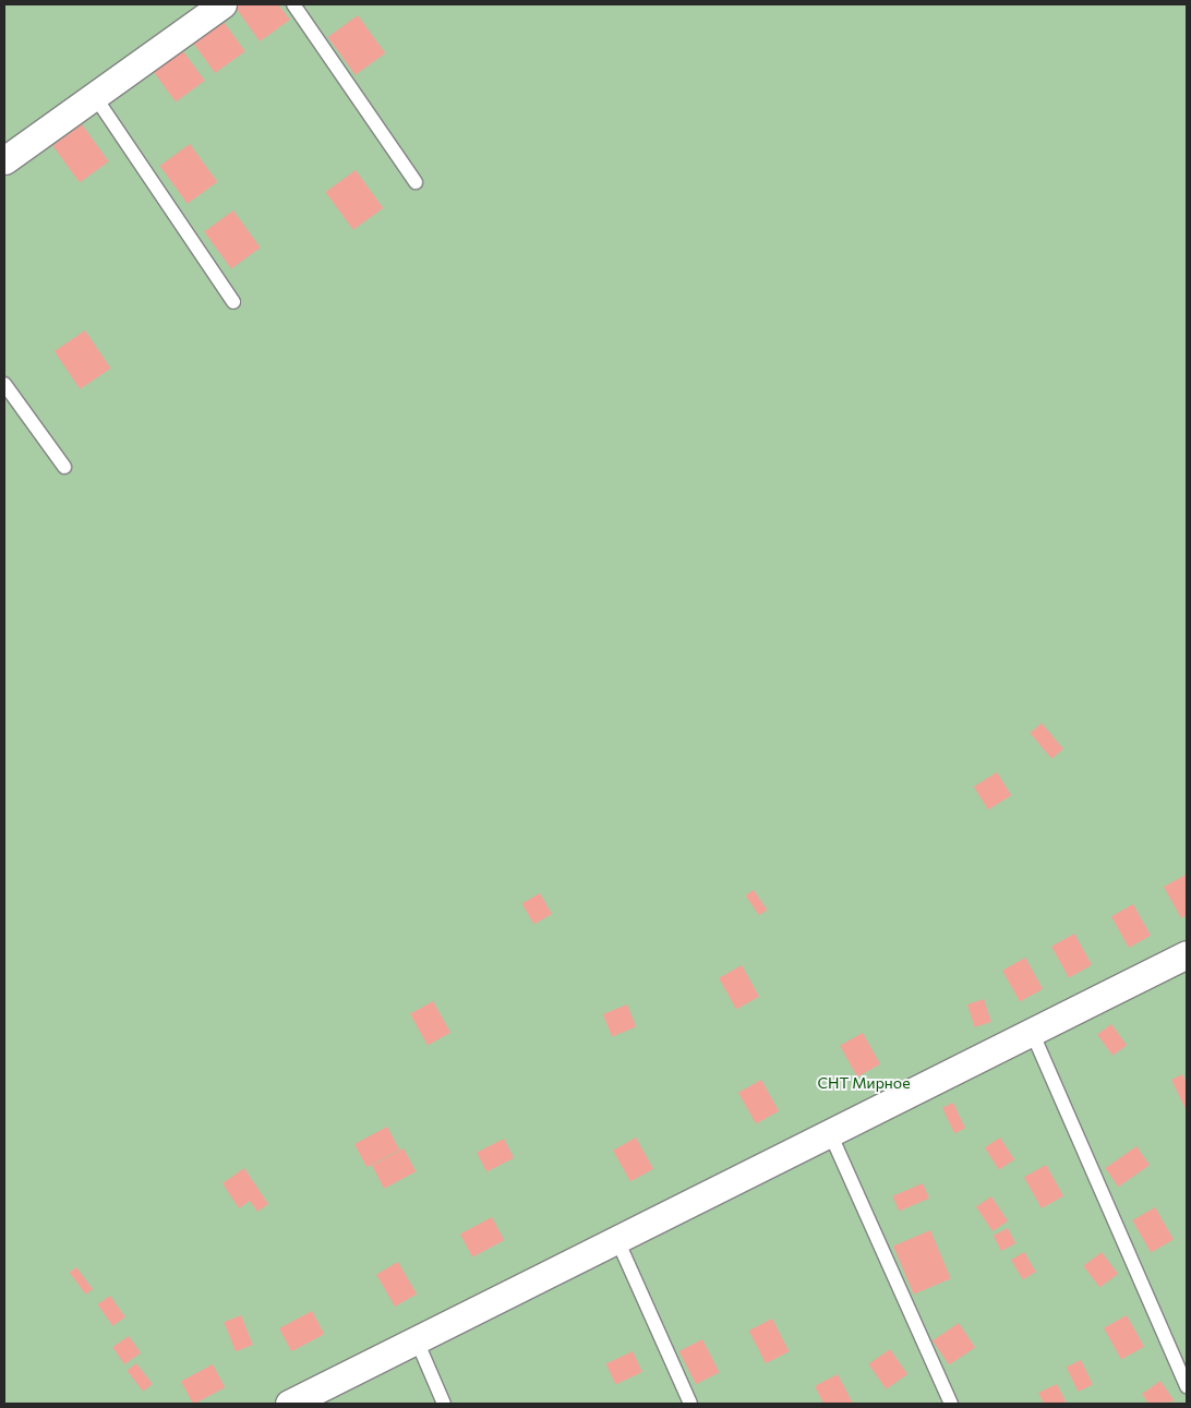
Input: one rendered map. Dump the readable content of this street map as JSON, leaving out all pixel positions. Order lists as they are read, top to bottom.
{
  "parks": ["СНТ Мирное"]
}
